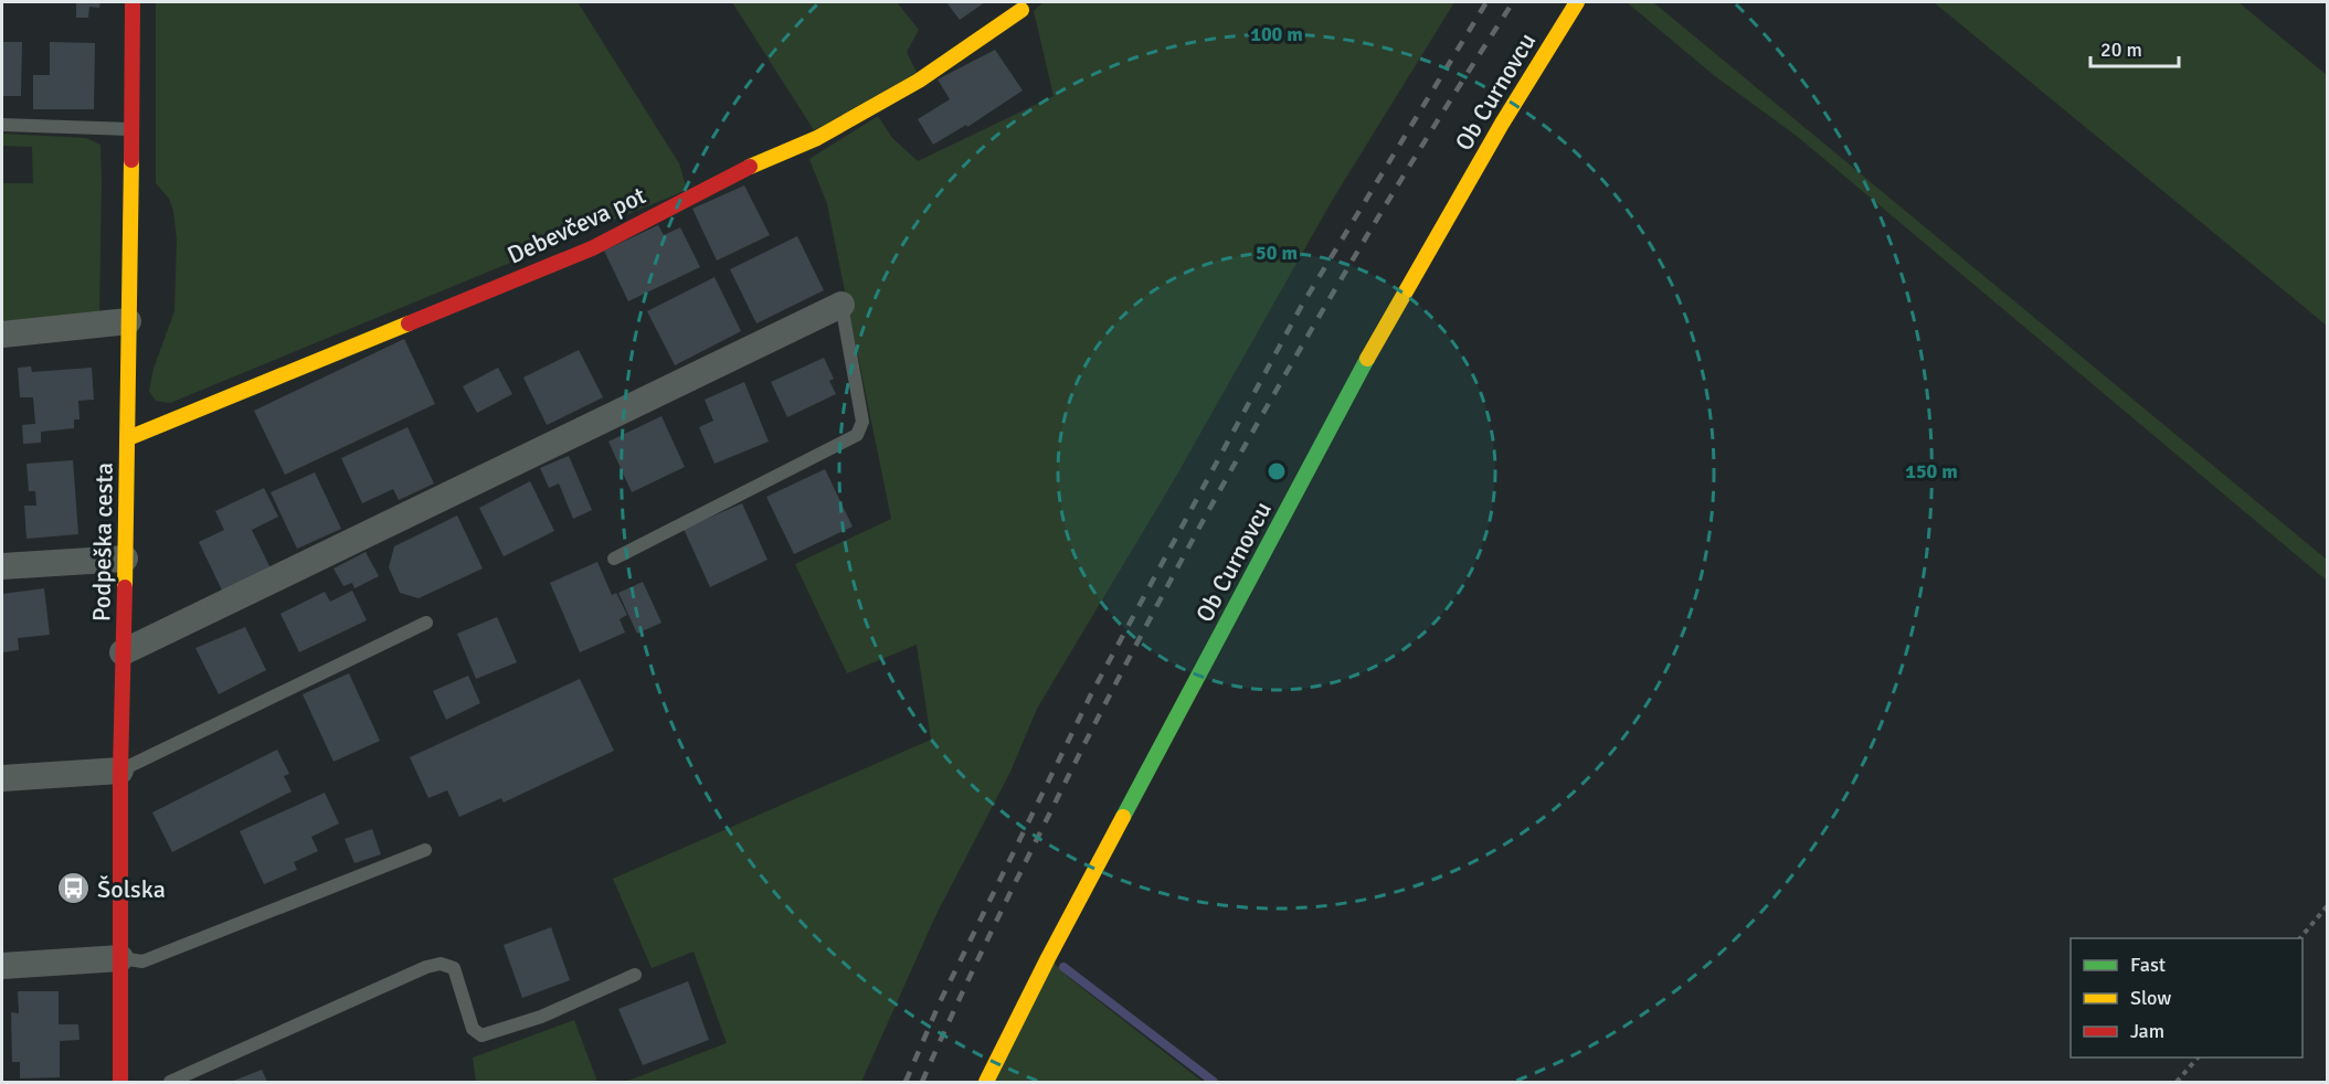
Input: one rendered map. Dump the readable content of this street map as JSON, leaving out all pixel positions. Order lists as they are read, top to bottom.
{
  "streets": {
    "street": ["Ob Curnovcu", "Debevčeva pot", "Podpeška cesta"]
  },
  "crossings": [
    ["Debevčeva pot", "Podpeška cesta"]
  ],
  "places": {
    "bus stop": ["Šolska"]
  },
  "legend": ["Fast", "Slow", "Jam"],
  "scale_bar": "20 m",
  "rings": ["100 m", "50 m", "150 m"]
}
